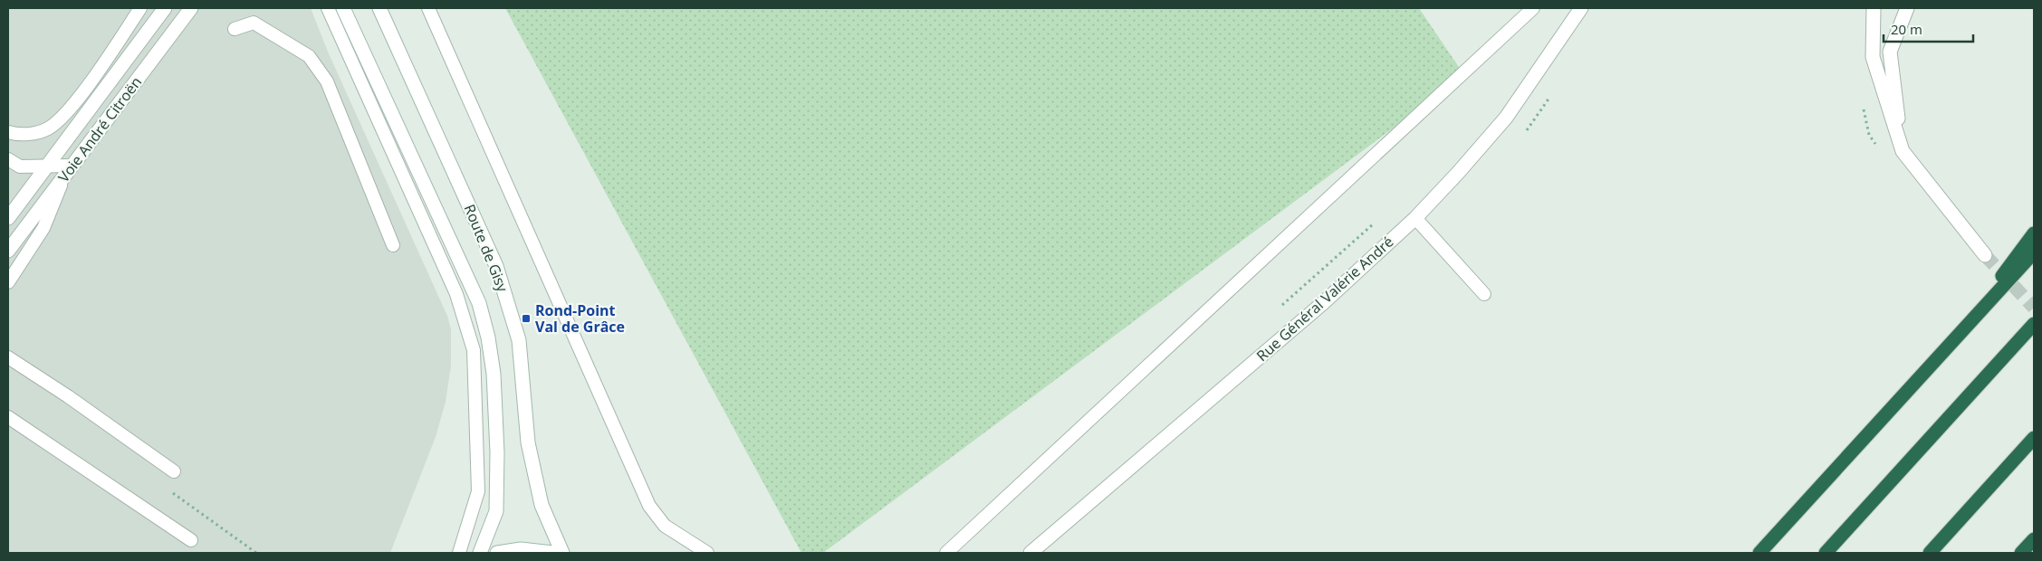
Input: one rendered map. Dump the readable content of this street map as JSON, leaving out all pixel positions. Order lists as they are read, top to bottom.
{
  "streets": {
    "street": ["Voie André Citroën", "Route de Gisy", "Rue Général Valérie André"]
  },
  "places": {
    "transit": ["Rond-Point Val de Grâce"]
  },
  "scale_bar": "20 m"
}
